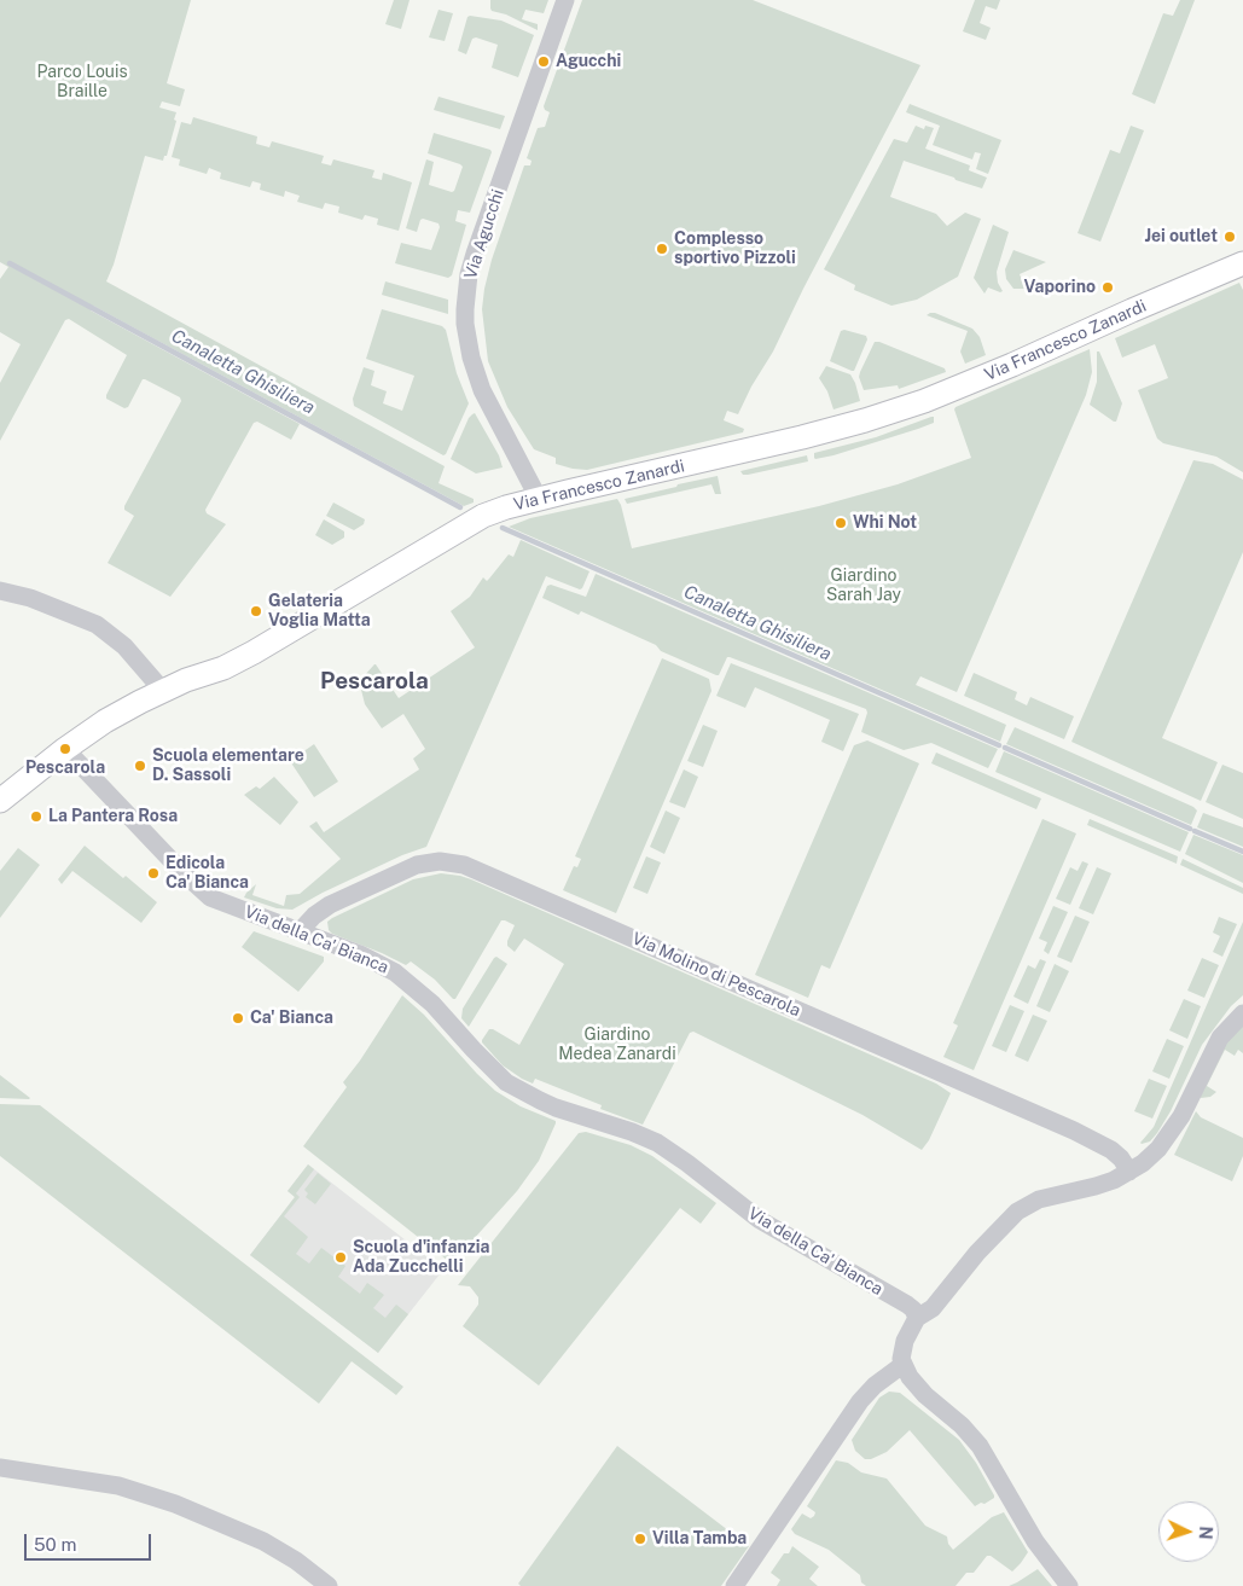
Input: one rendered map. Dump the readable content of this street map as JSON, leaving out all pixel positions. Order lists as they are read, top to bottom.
{
  "streets": {
    "main road": ["Via Francesco Zanardi"],
    "street": ["Via Agucchi", "Via della Ca' Bianca", "Via Molino di Pescarola"]
  },
  "crossings": [
    ["Via Agucchi", "Via Francesco Zanardi"],
    ["Via Francesco Zanardi", "Via della Ca' Bianca"],
    ["Via della Ca' Bianca", "Via Molino di Pescarola"]
  ],
  "districts": ["Pescarola"],
  "water": ["Canaletta Ghisiliera"],
  "parks": ["Parco Louis Braille", "Giardino Sarah Jay", "Giardino Medea Zanardi"],
  "places": [
    "Agucchi",
    "Jei outlet",
    "Complesso sportivo Pizzoli",
    "Vaporino",
    "Whi Not",
    "Gelateria Voglia Matta",
    "Pescarola",
    "Scuola elementare D. Sassoli",
    "La Pantera Rosa",
    "Edicola Ca' Bianca",
    "Ca' Bianca",
    "Scuola d'infanzia Ada Zucchelli",
    "Villa Tamba"
  ],
  "scale_bar": "50 m",
  "north": "right"
}
